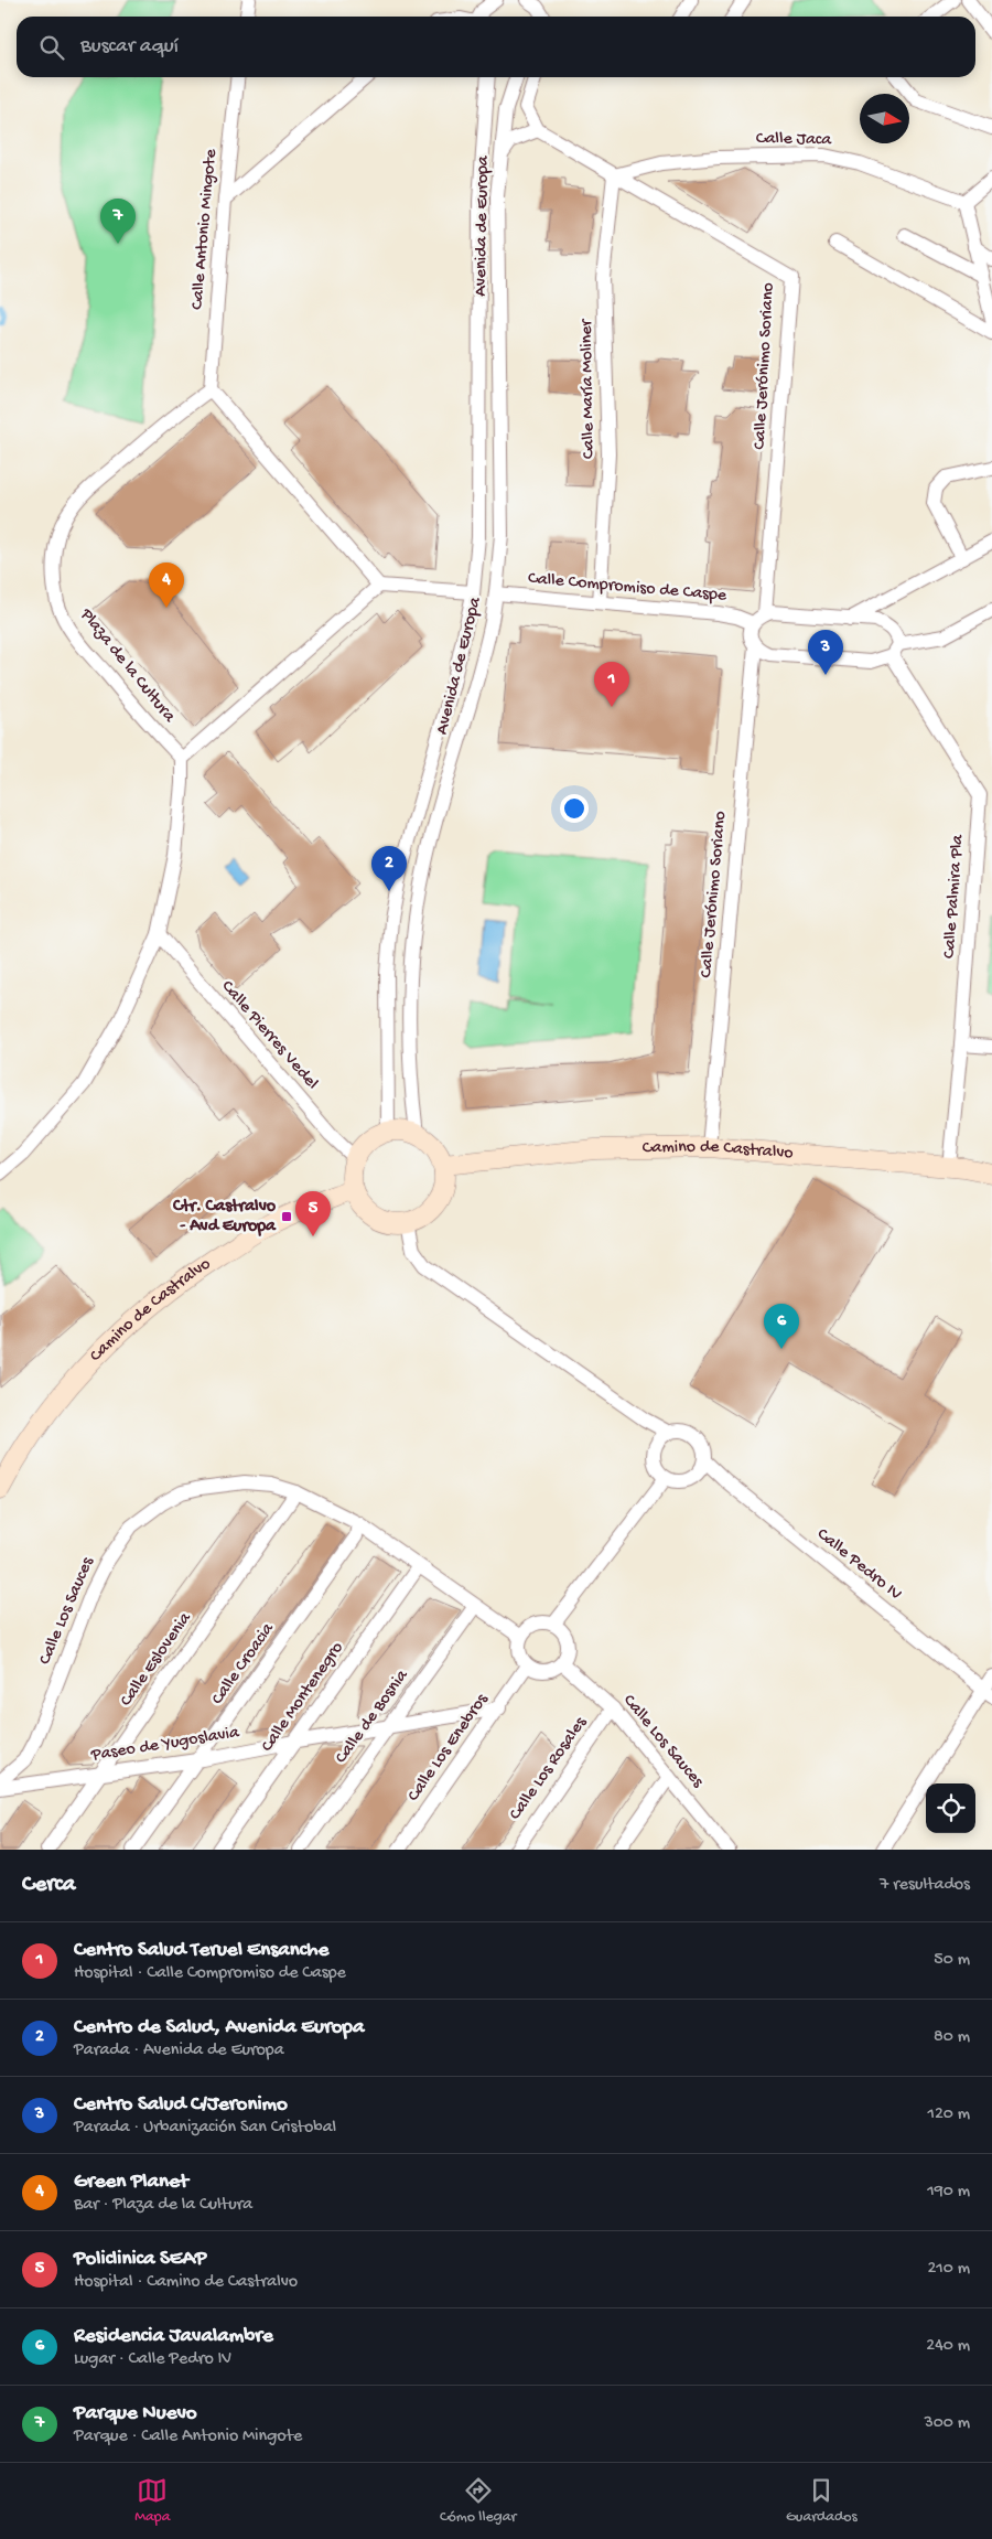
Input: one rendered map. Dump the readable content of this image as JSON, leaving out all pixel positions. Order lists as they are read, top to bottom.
{
  "streets": {
    "street": [
      "Calle Jaca",
      "Avenida de Europa",
      "Calle Antonio Mingote",
      "Calle Jerónimo Soriano",
      "Calle María Moliner",
      "Calle Compromiso de Caspe",
      "Plaza de la Cultura",
      "Calle Palmira Pla",
      "Calle Pierres Vedel",
      "Camino de Castralvo",
      "Calle Pedro IV",
      "Calle Los Sauces",
      "Calle Eslovenia",
      "Calle Croacia",
      "Calle Montenegro",
      "Calle de Bosnia",
      "Paseo de Yugoslavia",
      "Calle Los Enebros",
      "Calle Los Rosales"
    ]
  },
  "crossings": [
    ["Calle Jaca", "Calle Jerónimo Soriano"],
    ["Calle Jaca", "Calle María Moliner"],
    ["Avenida de Europa", "Calle Compromiso de Caspe"],
    ["Avenida de Europa", "Calle Pierres Vedel"],
    ["Avenida de Europa", "Camino de Castralvo"],
    ["Calle Antonio Mingote", "Plaza de la Cultura"],
    ["Calle Jerónimo Soriano", "Calle María Moliner"],
    ["Calle Jerónimo Soriano", "Calle Compromiso de Caspe"],
    ["Calle Jerónimo Soriano", "Camino de Castralvo"],
    ["Calle María Moliner", "Calle Compromiso de Caspe"],
    ["Calle Palmira Pla", "Camino de Castralvo"],
    ["Calle Pierres Vedel", "Camino de Castralvo"],
    ["Calle Los Sauces", "Calle Eslovenia"],
    ["Calle Los Sauces", "Calle Croacia"],
    ["Calle Los Sauces", "Calle Montenegro"],
    ["Calle Los Sauces", "Calle de Bosnia"],
    ["Calle Los Sauces", "Calle Los Enebros"],
    ["Calle Los Sauces", "Calle Los Rosales"],
    ["Calle Eslovenia", "Paseo de Yugoslavia"],
    ["Calle Croacia", "Paseo de Yugoslavia"],
    ["Calle Montenegro", "Paseo de Yugoslavia"],
    ["Calle de Bosnia", "Paseo de Yugoslavia"],
    ["Paseo de Yugoslavia", "Calle Los Enebros"]
  ],
  "places": {
    "transit": ["Ctr. Castralvo - Avd Europa"]
  },
  "north": "right",
  "page": {
    "search": "Buscar aquí",
    "pins": [
      "7",
      "4",
      "3",
      "1",
      "2",
      "5",
      "6"
    ],
    "heading": ["Cerca", "7 resultados"],
    "list": [
      {
        "mark": "1",
        "name": "Centro Salud Teruel Ensanche",
        "note": "Hospital · Calle Compromiso de Caspe",
        "value": "50 m"
      },
      {
        "mark": "2",
        "name": "Centro de Salud, Avenida Europa",
        "note": "Parada · Avenida de Europa",
        "value": "80 m"
      },
      {
        "mark": "3",
        "name": "Centro Salud C/Jeronimo",
        "note": "Parada · Urbanización San Cristobal",
        "value": "120 m"
      },
      {
        "mark": "4",
        "name": "Green Planet",
        "note": "Bar · Plaza de la Cultura",
        "value": "190 m"
      },
      {
        "mark": "5",
        "name": "Policlinica SEAP",
        "note": "Hospital · Camino de Castralvo",
        "value": "210 m"
      },
      {
        "mark": "6",
        "name": "Residencia Javalambre",
        "note": "Lugar · Calle Pedro IV",
        "value": "240 m"
      },
      {
        "mark": "7",
        "name": "Parque Nuevo",
        "note": "Parque · Calle Antonio Mingote",
        "value": "300 m"
      }
    ],
    "nav": ["Mapa", "Cómo llegar", "Guardados"]
  }
}
